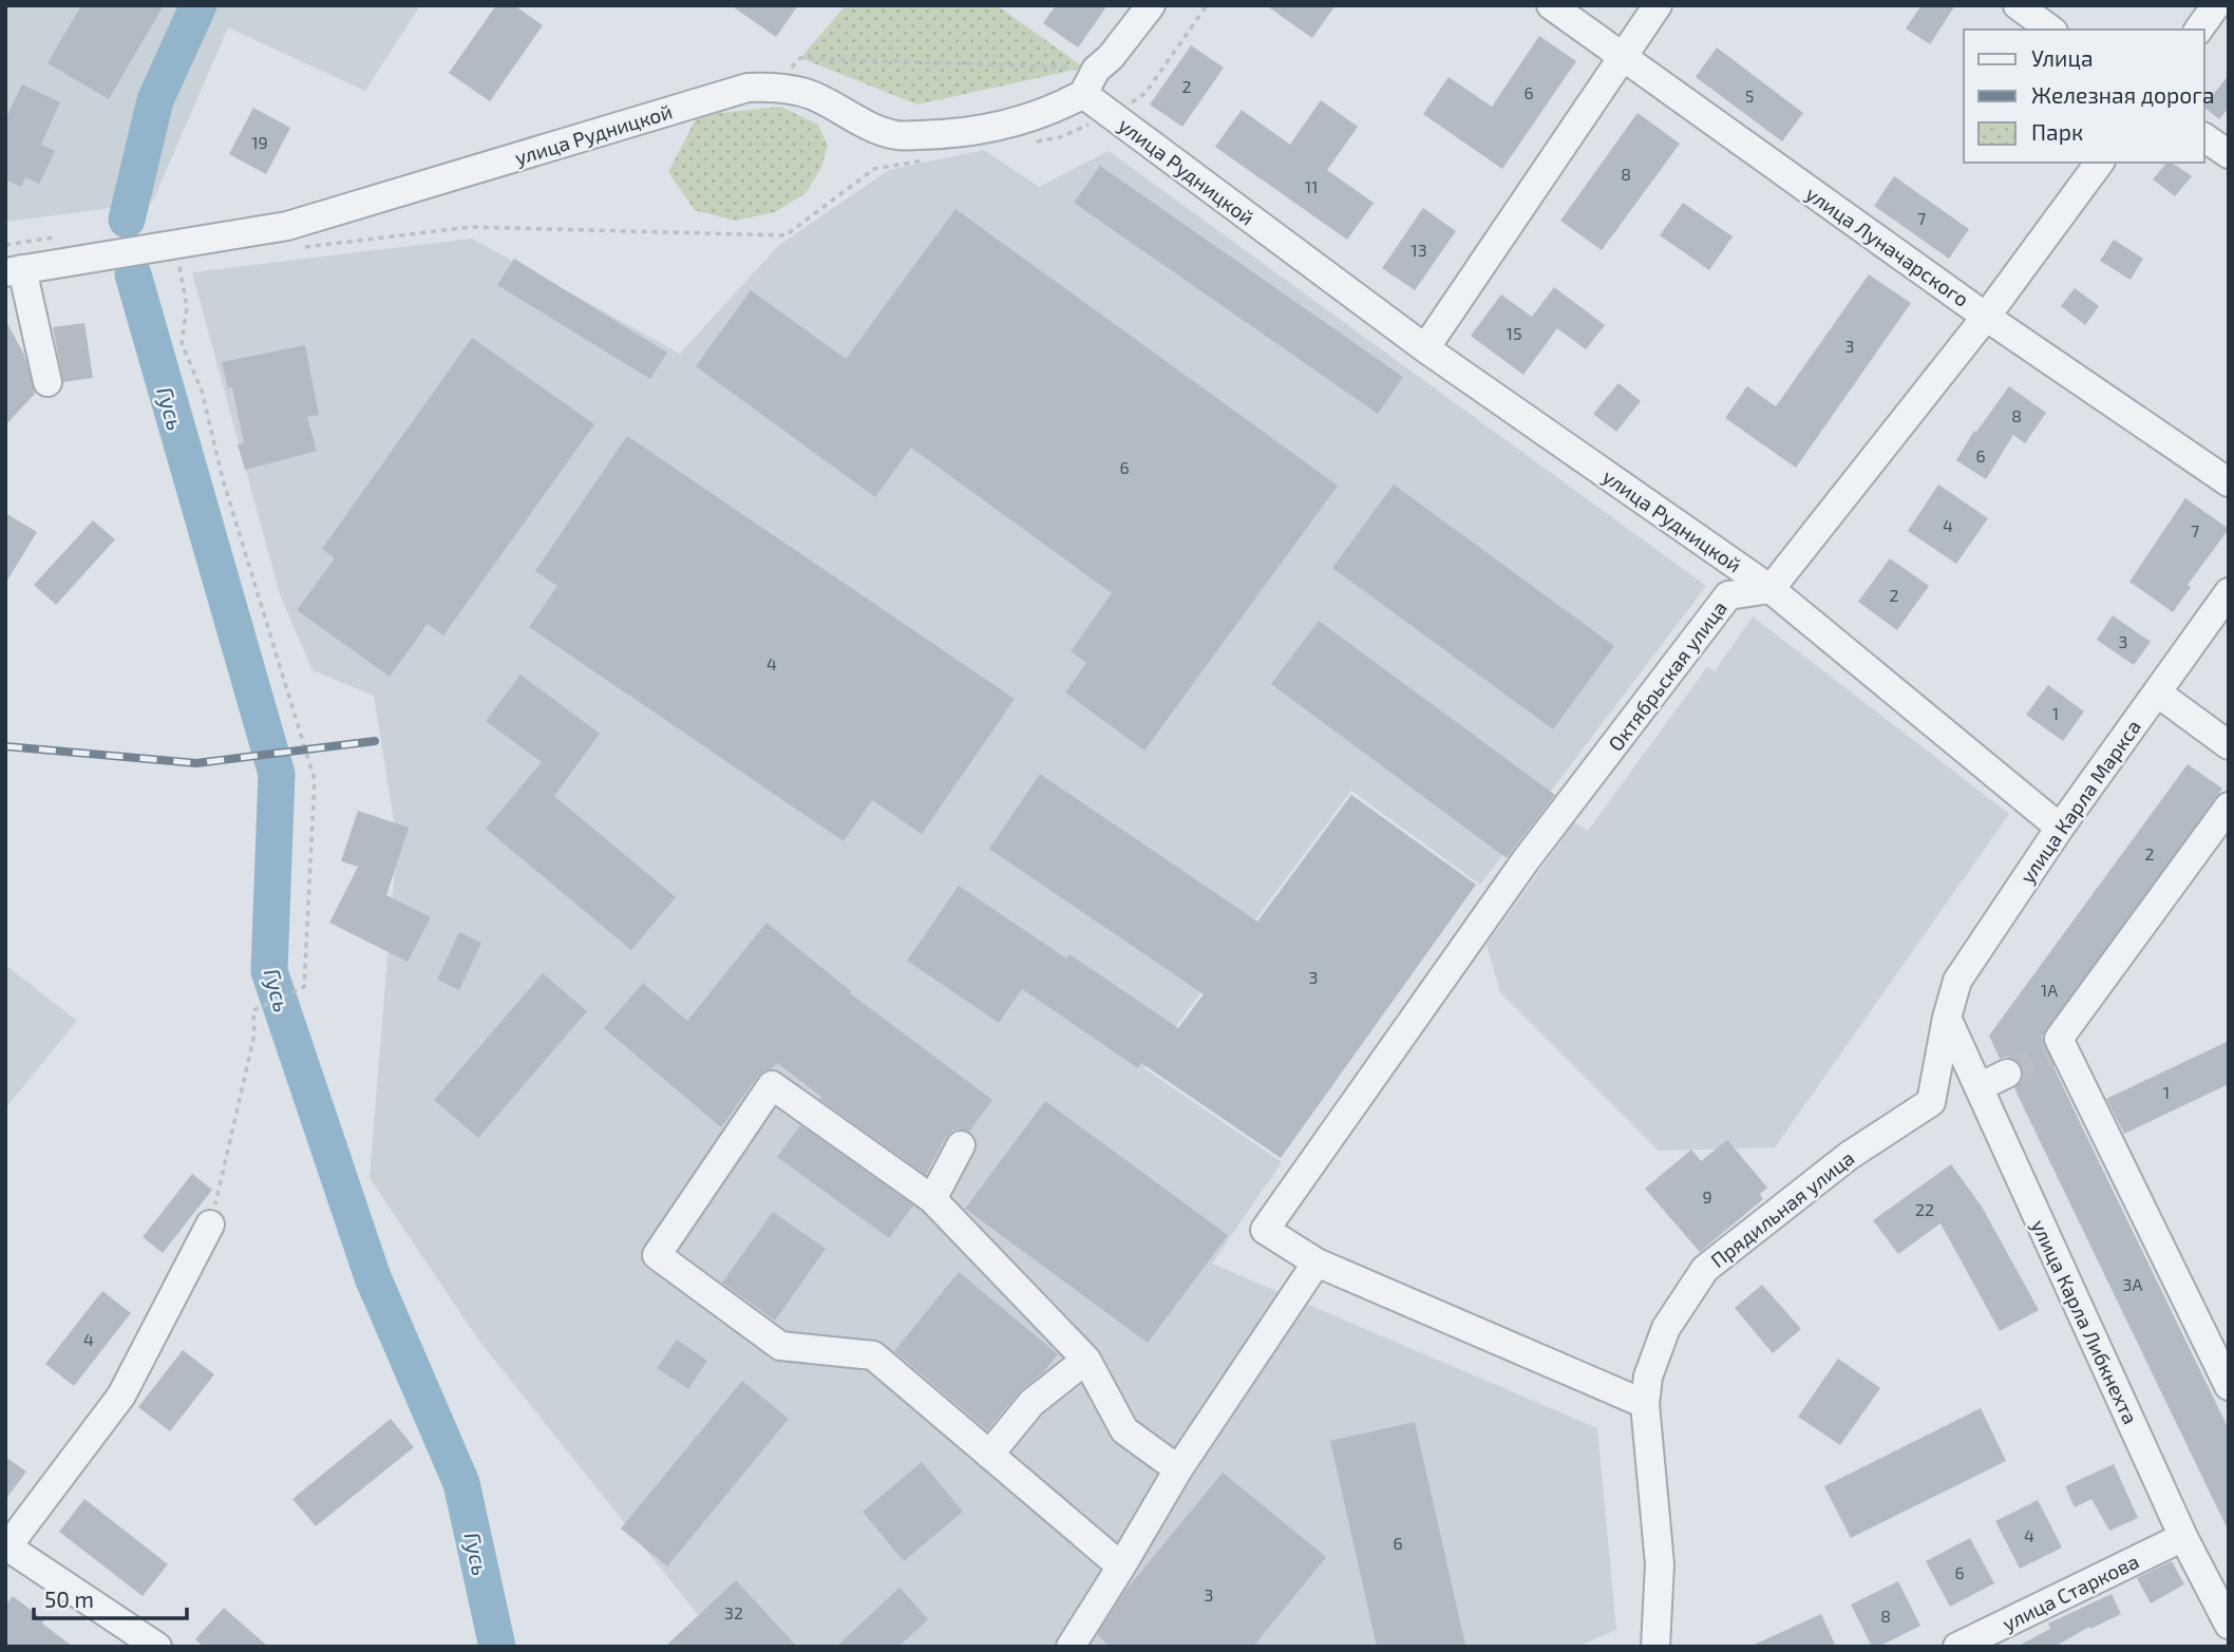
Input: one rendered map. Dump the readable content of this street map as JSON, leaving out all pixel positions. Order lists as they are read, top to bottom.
{
  "streets": {
    "street": [
      "улица Рудницкой",
      "улица Луначарского",
      "Октябрьская улица",
      "улица Карла Маркса",
      "Прядильная улица",
      "улица Карла Либкнехта",
      "улица Старкова"
    ]
  },
  "crossings": [
    ["улица Рудницкой", "Октябрьская улица"],
    ["улица Рудницкой", "улица Карла Маркса"],
    ["улица Карла Маркса", "Прядильная улица"],
    ["улица Карла Маркса", "улица Карла Либкнехта"],
    ["Прядильная улица", "улица Карла Либкнехта"],
    ["улица Карла Либкнехта", "улица Старкова"]
  ],
  "water": ["Гусь"],
  "house_numbers": [
    "2",
    "6",
    "5",
    "19",
    "8",
    "11",
    "7",
    "13",
    "15",
    "3",
    "8",
    "6",
    "6",
    "4",
    "7",
    "2",
    "3",
    "4",
    "1",
    "2",
    "3",
    "1А",
    "1",
    "9",
    "22",
    "3А",
    "4",
    "4",
    "6",
    "6",
    "3",
    "32",
    "8"
  ],
  "legend": ["Улица", "Железная дорога", "Парк"],
  "scale_bar": "50 m"
}
